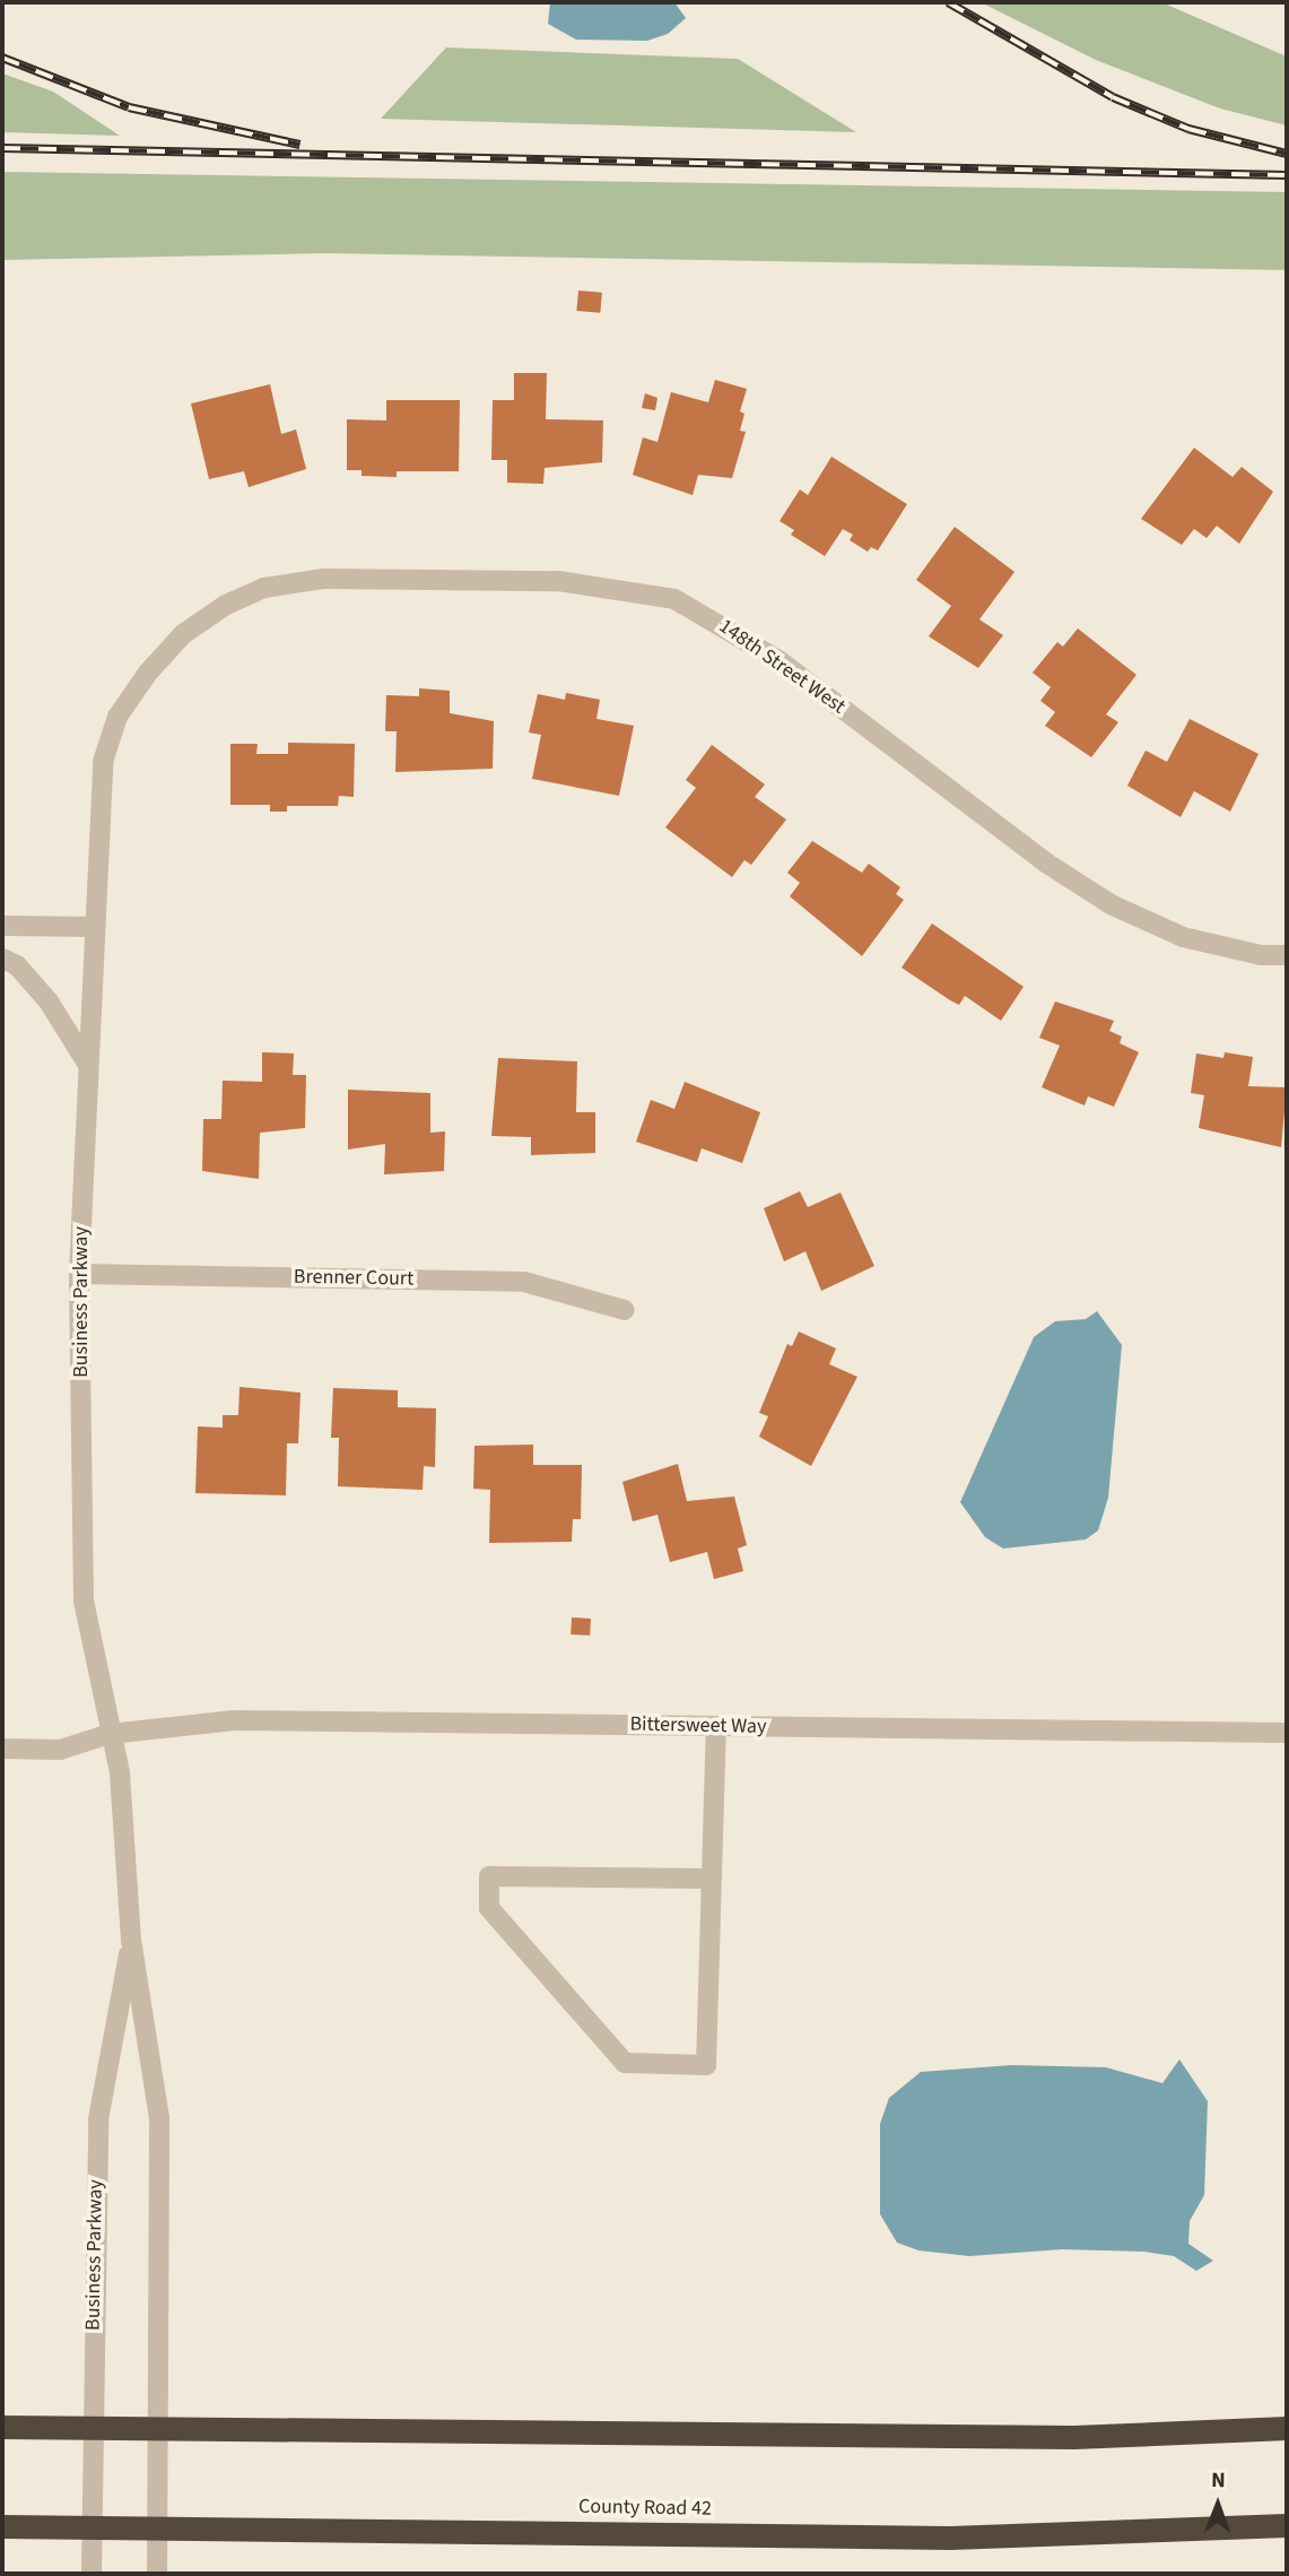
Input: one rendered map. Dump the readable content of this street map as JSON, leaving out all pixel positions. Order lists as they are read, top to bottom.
{
  "streets": {
    "highway": ["County Road 42"],
    "street": [
      "148th Street West",
      "Brenner Court",
      "Business Parkway",
      "Bittersweet Way"
    ]
  },
  "crossings": [
    ["148th Street West", "Business Parkway"],
    ["Brenner Court", "Business Parkway"],
    ["Business Parkway", "Bittersweet Way"],
    ["Business Parkway", "County Road 42"]
  ],
  "north": "top"
}
